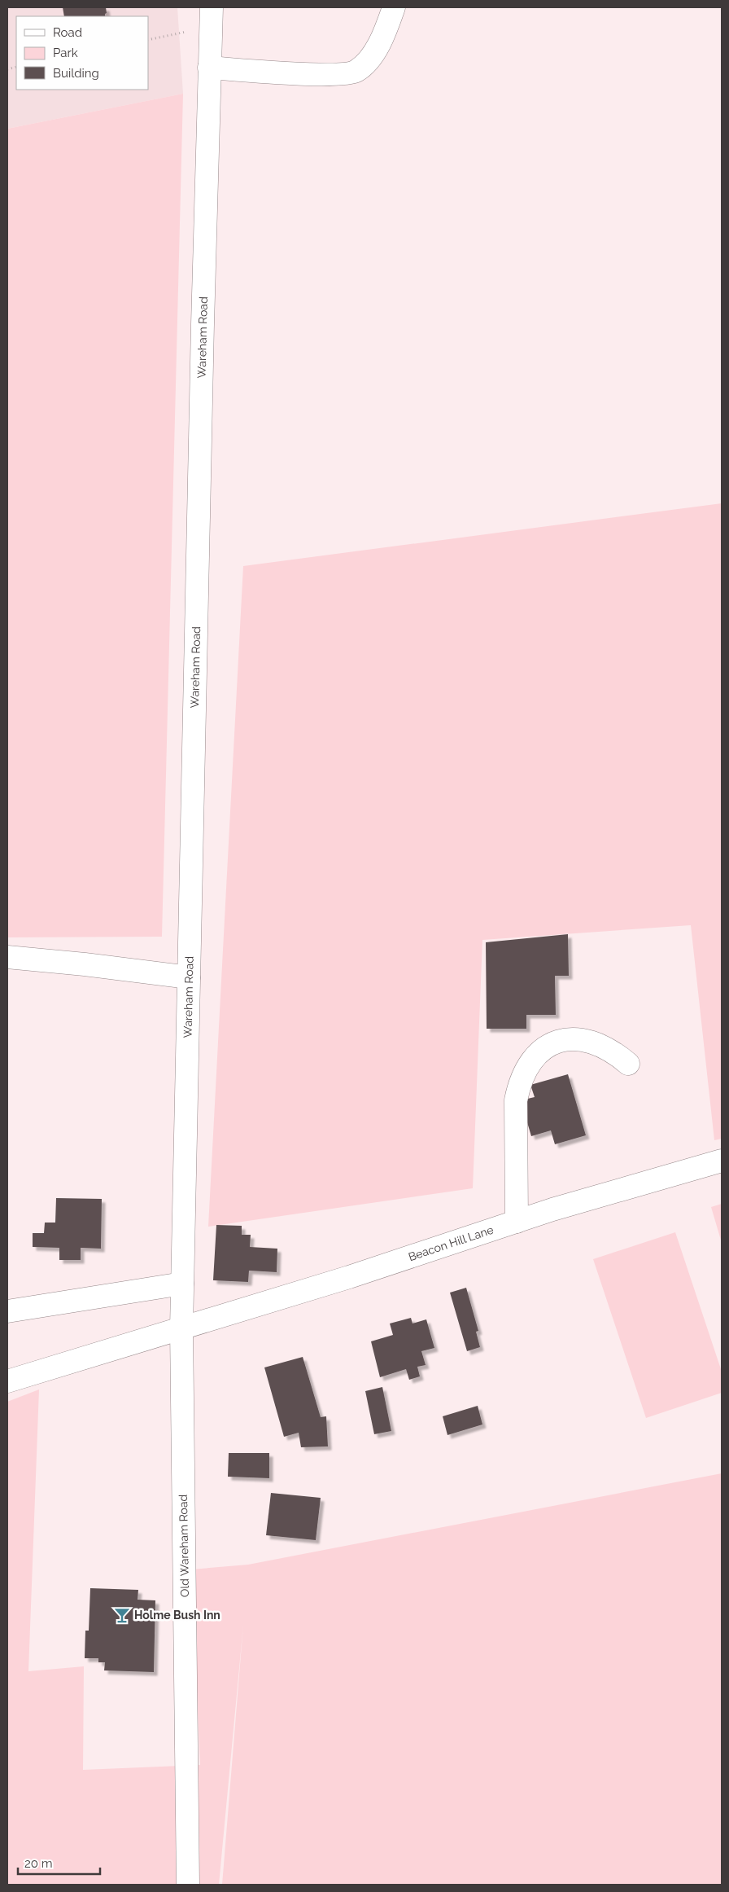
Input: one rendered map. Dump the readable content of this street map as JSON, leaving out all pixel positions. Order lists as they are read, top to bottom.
{
  "streets": {
    "street": ["Wareham Road", "Beacon Hill Lane", "Old Wareham Road"]
  },
  "crossings": [
    ["Wareham Road", "Beacon Hill Lane"],
    ["Wareham Road", "Old Wareham Road"],
    ["Beacon Hill Lane", "Old Wareham Road"]
  ],
  "places": {
    "bar": ["Holme Bush Inn"]
  },
  "legend": ["Road", "Park", "Building"],
  "scale_bar": "20 m"
}
